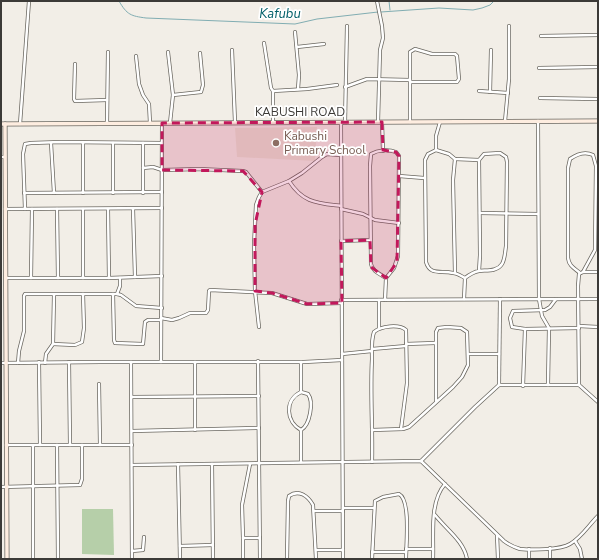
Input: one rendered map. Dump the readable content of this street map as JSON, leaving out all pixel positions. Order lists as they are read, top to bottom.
{
  "streets": {
    "main road": ["KABUSHI ROAD"]
  },
  "water": ["Kafubu"],
  "places": ["Kabushi Primary School"]
}
